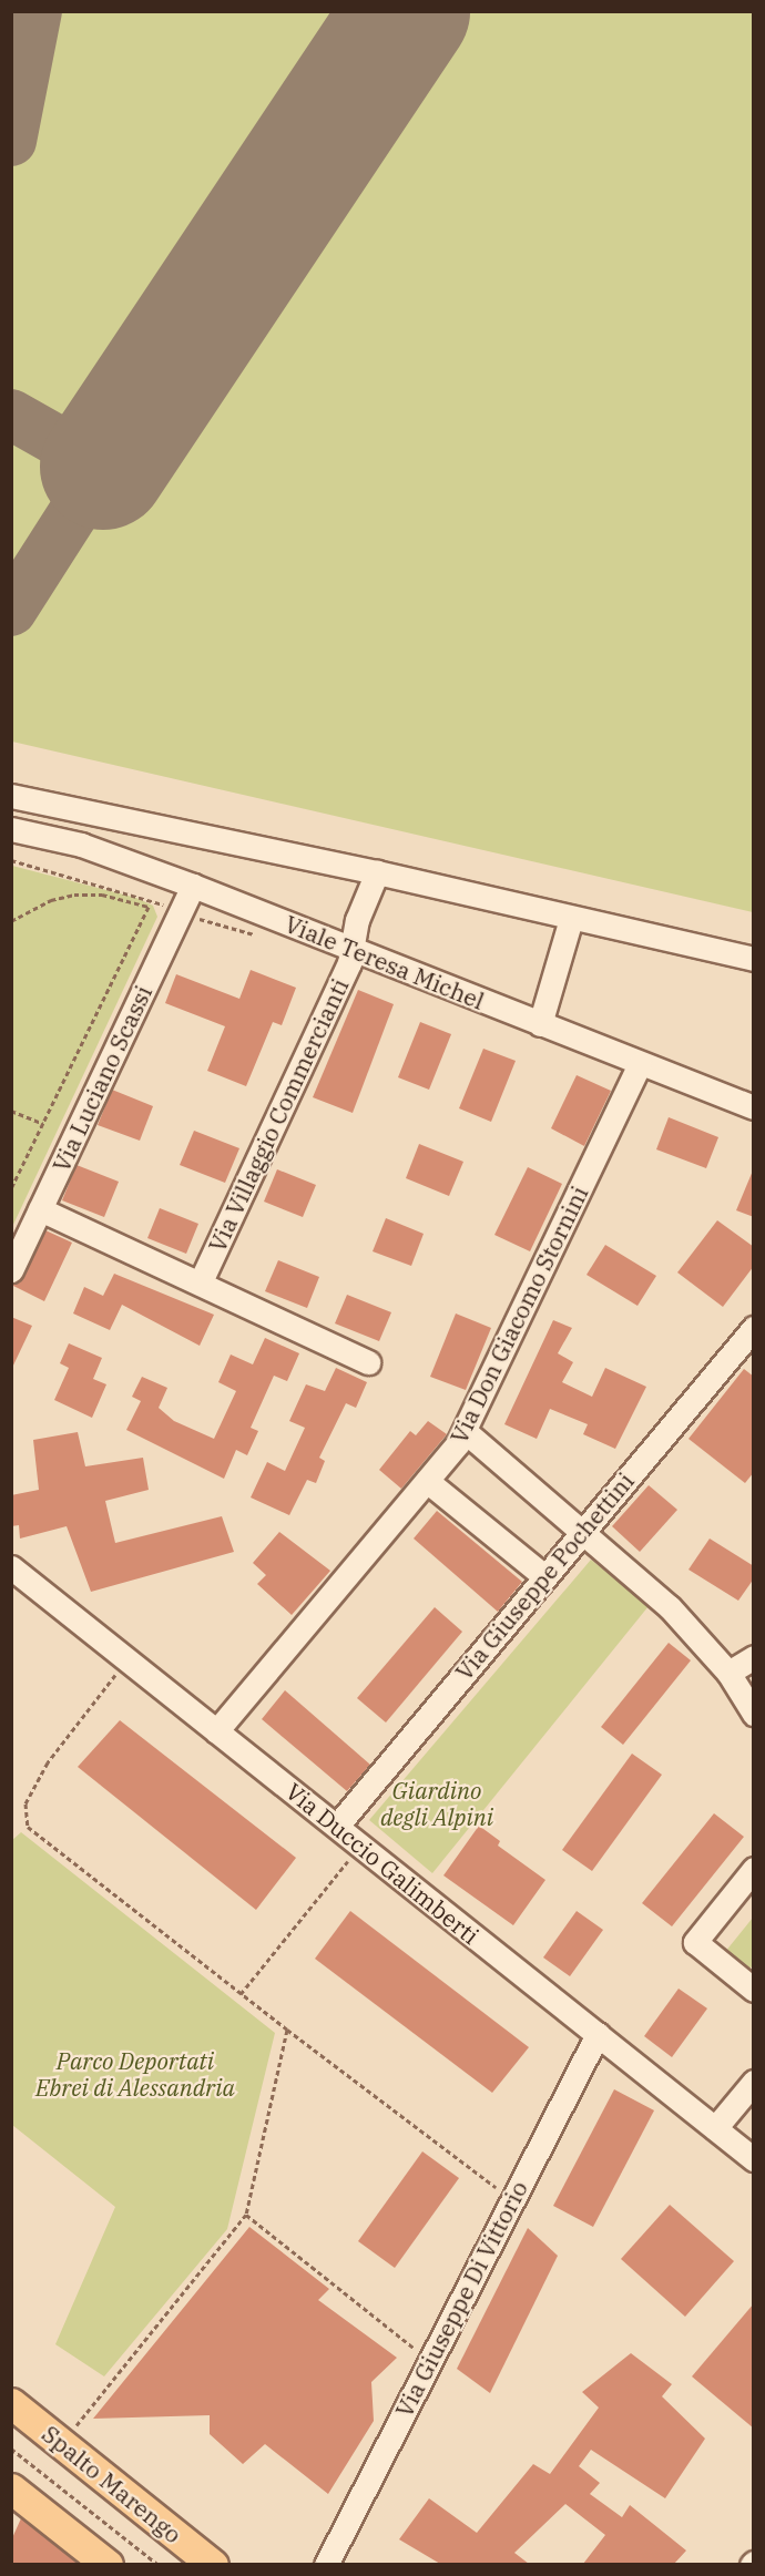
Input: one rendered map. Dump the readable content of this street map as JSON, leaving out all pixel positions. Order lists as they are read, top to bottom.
{
  "streets": {
    "main road": ["Spalto Marengo"],
    "street": [
      "Viale Teresa Michel",
      "Via Luciano Scassi",
      "Via Villaggio Commercianti",
      "Via Don Giacomo Stornini",
      "Via Giuseppe Pochettini",
      "Via Duccio Galimberti",
      "Via Giuseppe Di Vittorio"
    ]
  },
  "crossings": [
    ["Viale Teresa Michel", "Via Luciano Scassi"],
    ["Viale Teresa Michel", "Via Villaggio Commercianti"],
    ["Viale Teresa Michel", "Via Don Giacomo Stornini"],
    ["Via Luciano Scassi", "Via Villaggio Commercianti"],
    ["Via Don Giacomo Stornini", "Via Duccio Galimberti"],
    ["Via Giuseppe Pochettini", "Via Duccio Galimberti"],
    ["Via Duccio Galimberti", "Via Giuseppe Di Vittorio"]
  ],
  "parks": ["Giardino degli Alpini", "Parco Deportati Ebrei di Alessandria"]
}
